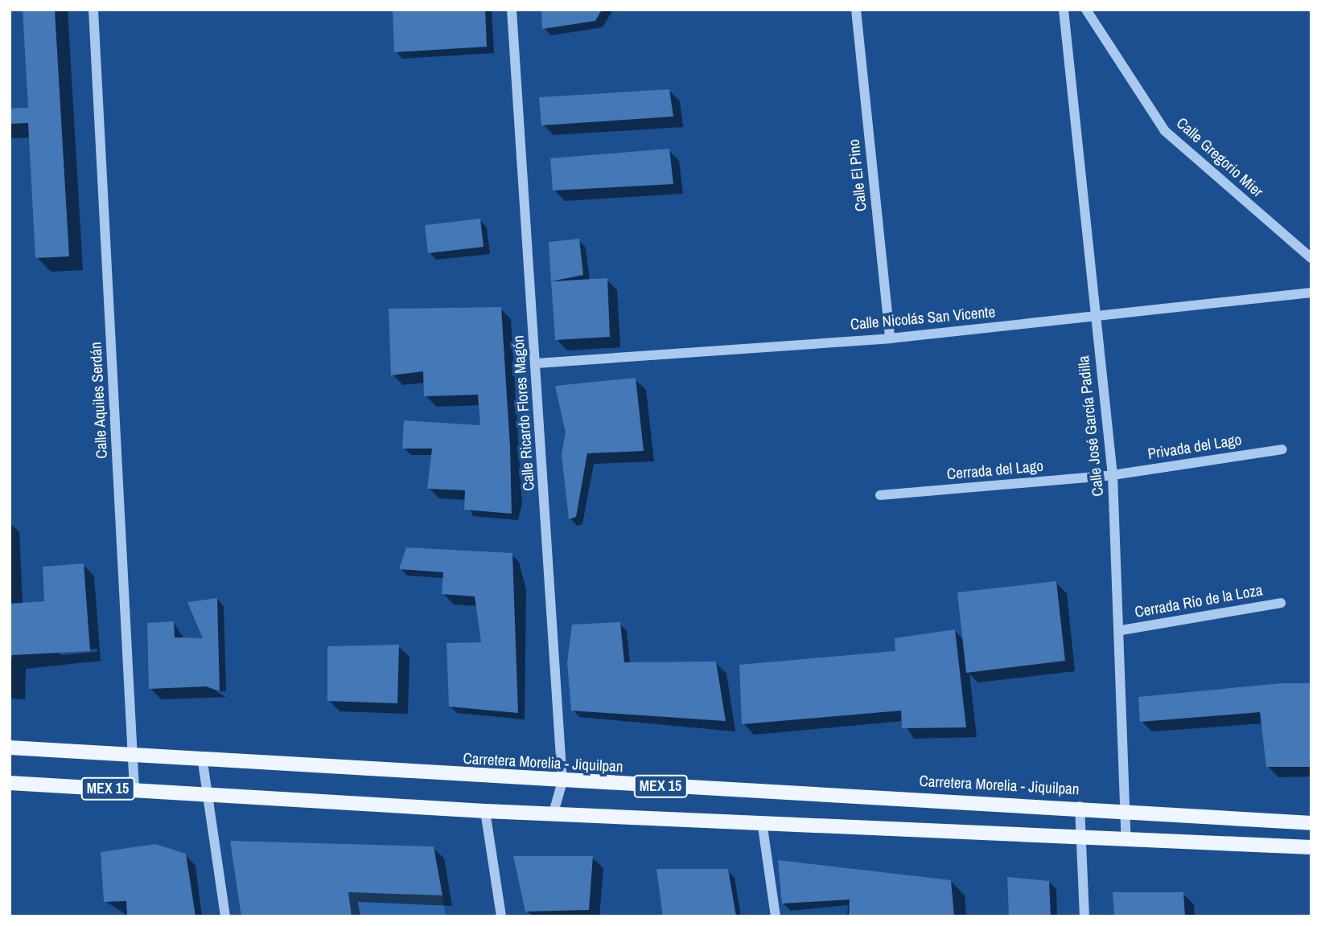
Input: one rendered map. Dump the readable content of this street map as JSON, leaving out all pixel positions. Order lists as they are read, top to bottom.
{
  "streets": {
    "main road": ["Carretera Morelia - Jiquilpan", "MEX 15"],
    "street": [
      "Calle Gregorio Mier",
      "Calle El Pino",
      "Calle Nicolás San Vicente",
      "Calle Aquiles Serdán",
      "Calle Ricardo Flores Magón",
      "Calle José García Padilla",
      "Privada del Lago",
      "Cerrada del Lago",
      "Cerrada Río de la Loza"
    ]
  },
  "crossings": [
    ["Calle El Pino", "Calle Nicolás San Vicente"],
    ["Calle Nicolás San Vicente", "Calle Ricardo Flores Magón"],
    ["Calle Nicolás San Vicente", "Calle José García Padilla"],
    ["Calle Aquiles Serdán", "Carretera Morelia - Jiquilpan"],
    ["Calle Aquiles Serdán", "MEX 15"],
    ["Calle Ricardo Flores Magón", "Carretera Morelia - Jiquilpan"],
    ["Calle Ricardo Flores Magón", "MEX 15"],
    ["Calle José García Padilla", "Privada del Lago"],
    ["Calle José García Padilla", "Cerrada del Lago"],
    ["Calle José García Padilla", "Cerrada Río de la Loza"],
    ["Calle José García Padilla", "Carretera Morelia - Jiquilpan"],
    ["Calle José García Padilla", "MEX 15"],
    ["Privada del Lago", "Cerrada del Lago"]
  ]
}
